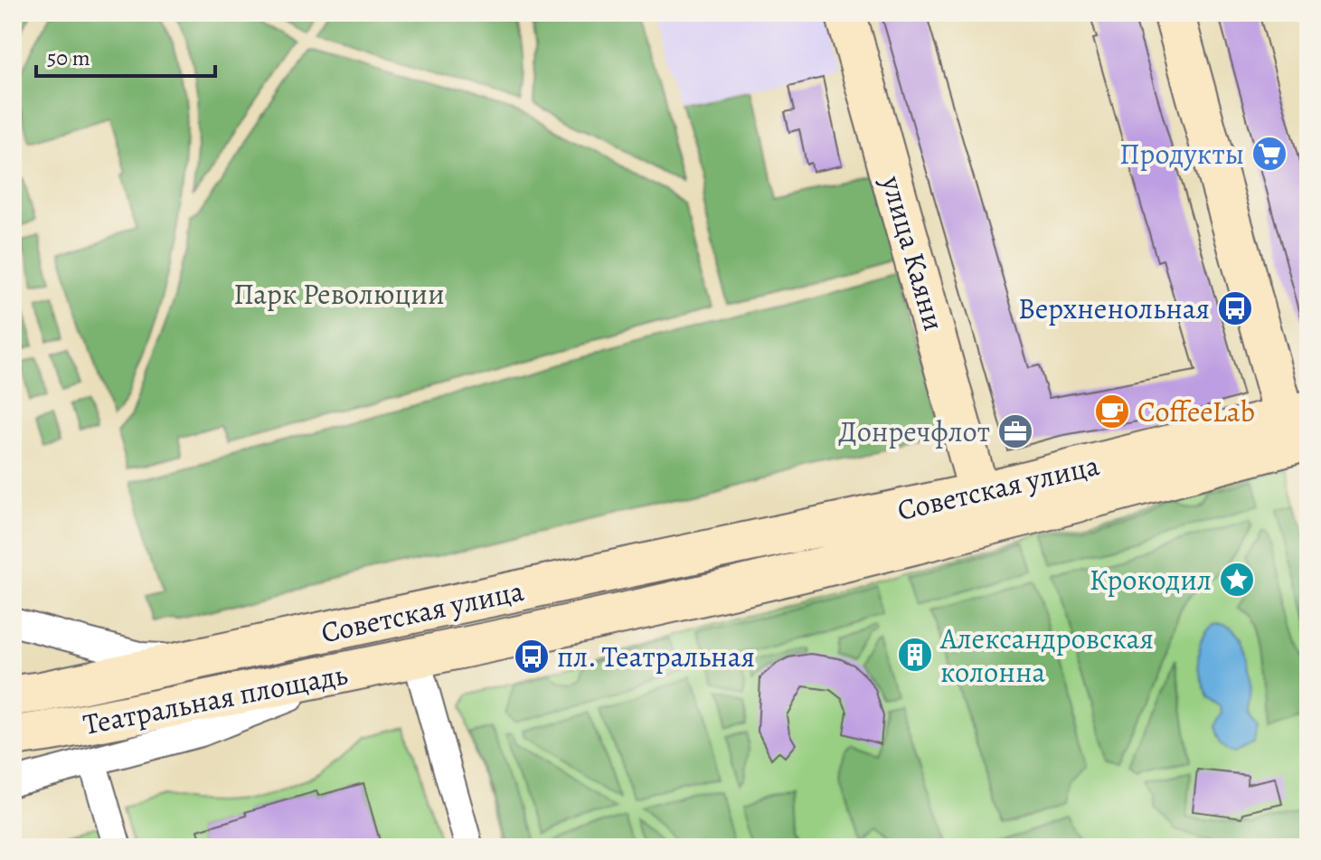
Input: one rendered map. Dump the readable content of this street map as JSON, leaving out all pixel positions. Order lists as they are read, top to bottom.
{
  "streets": {
    "main road": ["улица Каяни", "Советская улица", "Театральная площадь"]
  },
  "crossings": [
    ["улица Каяни", "Советская улица"],
    ["Советская улица", "Театральная площадь"]
  ],
  "parks": ["Парк Революции"],
  "places": {
    "supermarket": ["Продукты"],
    "bus stop": ["Верхненольная", "пл. Театральная"],
    "cafe": ["CoffeeLab"],
    "office": ["Донречфлот"],
    "place": ["Крокодил"],
    "building": ["Александровская колонна"]
  },
  "scale_bar": "50 m"
}
